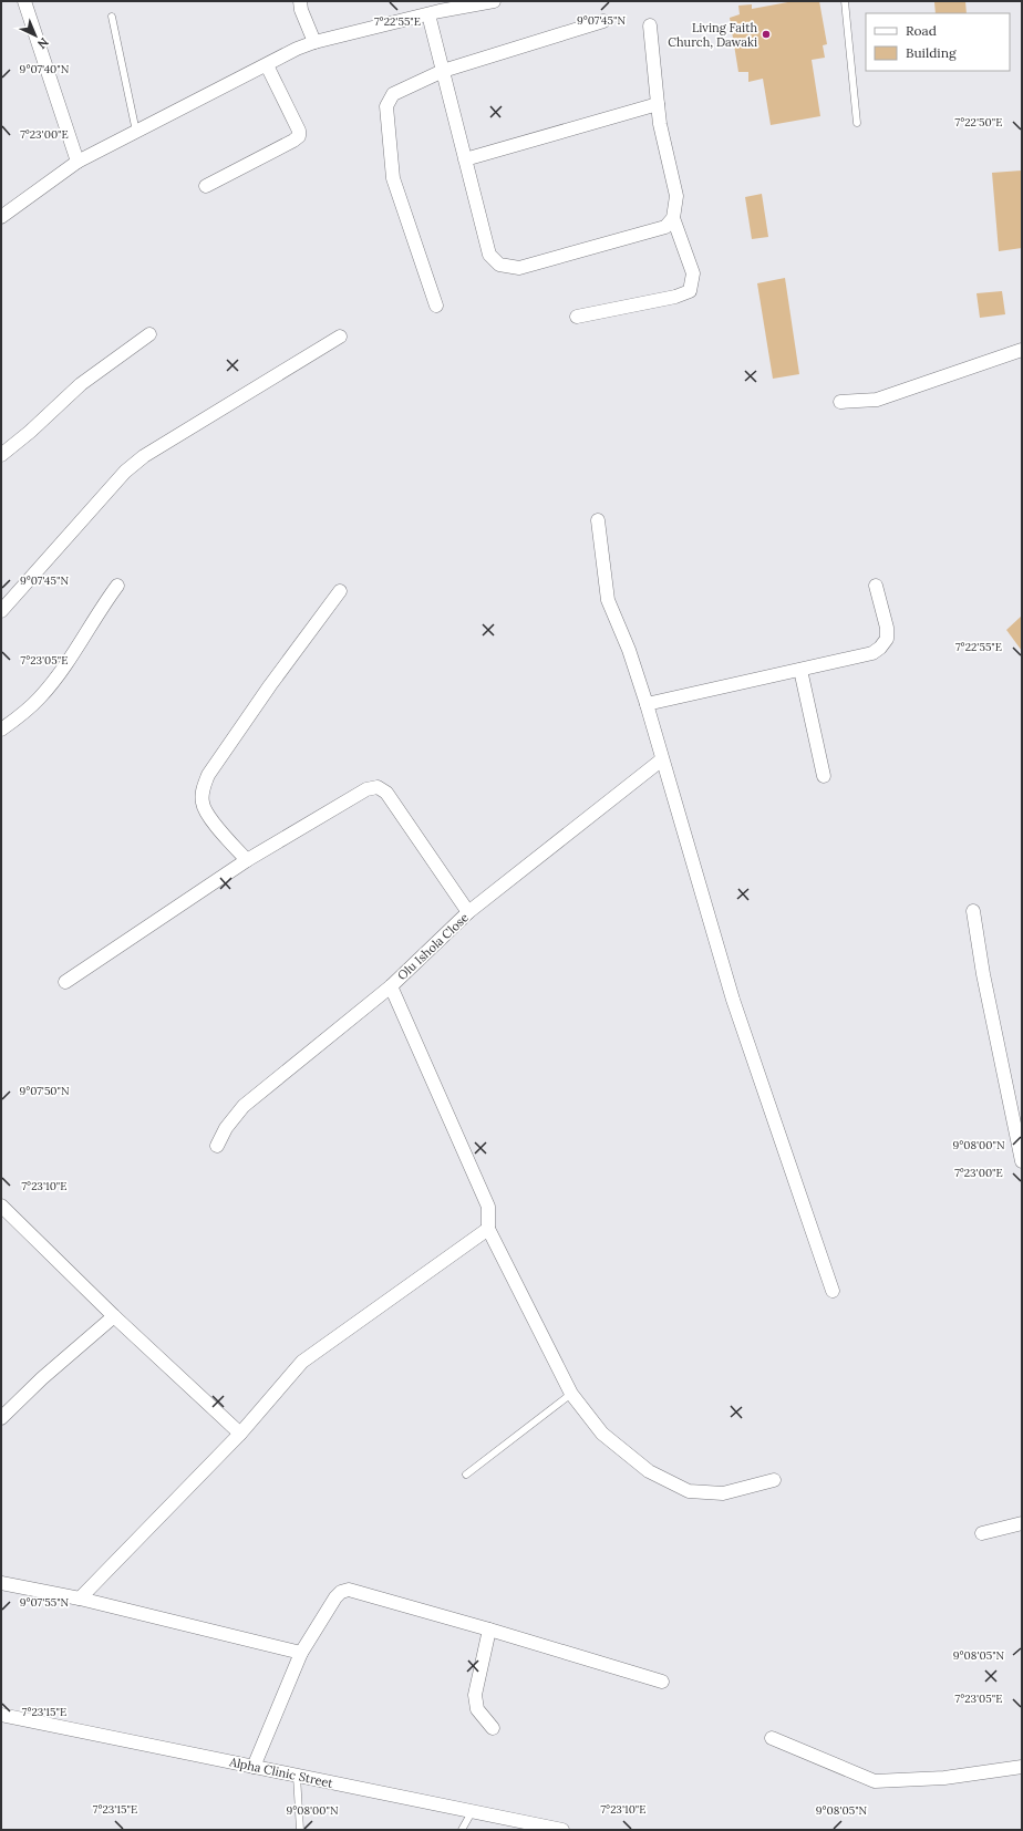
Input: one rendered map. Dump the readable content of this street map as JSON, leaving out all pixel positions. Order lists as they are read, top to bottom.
{
  "streets": {
    "street": ["Olu Ishola Close", "Alpha Clinic Street"]
  },
  "places": ["Living Faith Church, Dawaki"],
  "legend": ["Road", "Building"],
  "north": "bottom right",
  "coordinates": [
    "9°07'45\"N",
    "7°22'55\"E",
    "9°07'40\"N",
    "7°22'50\"E",
    "7°23'00\"E",
    "7°23'05\"E",
    "9°07'50\"N",
    "9°08'00\"N",
    "7°23'10\"E",
    "9°07'55\"N",
    "9°08'05\"N",
    "7°23'15\"E"
  ]
}
